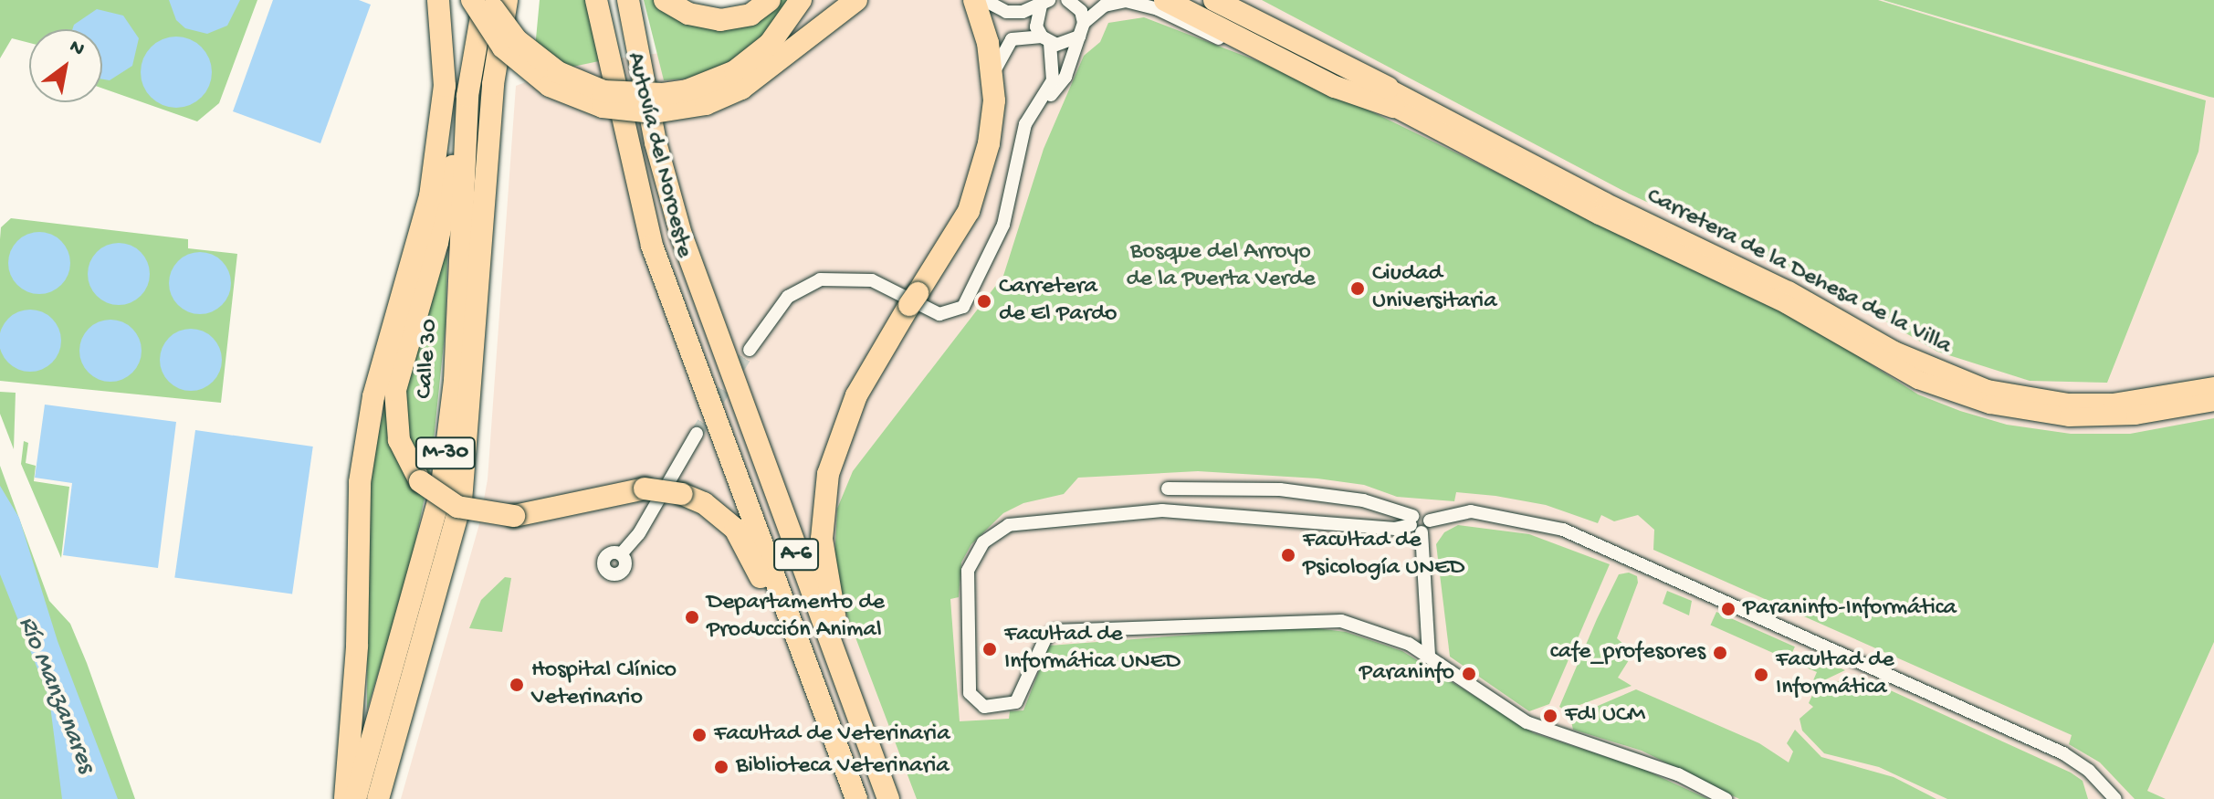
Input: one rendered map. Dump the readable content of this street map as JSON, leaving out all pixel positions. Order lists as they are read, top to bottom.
{
  "streets": {
    "highway": [
      "Autovía del Noroeste",
      "Calle 30",
      "M-30",
      "A-6"
    ],
    "main road": ["Carretera de la Dehesa de la Villa"]
  },
  "crossings": [
    ["Autovía del Noroeste", "A-6"]
  ],
  "water": ["Río Manzanares"],
  "parks": ["Bosque del Arroyo de la Puerta Verde"],
  "places": [
    "Ciudad Universitaria",
    "Carretera de El Pardo",
    "Facultad de Psicología UNED",
    "Paraninfo-Informática",
    "Departamento de Producción Animal",
    "Facultad de Informática UNED",
    "cafe_profesores",
    "Paraninfo",
    "Facultad de Informática",
    "Hospital Clínico Veterinario",
    "FdI UCM",
    "Facultad de Veterinaria",
    "Biblioteca Veterinaria"
  ],
  "north": "top right"
}
